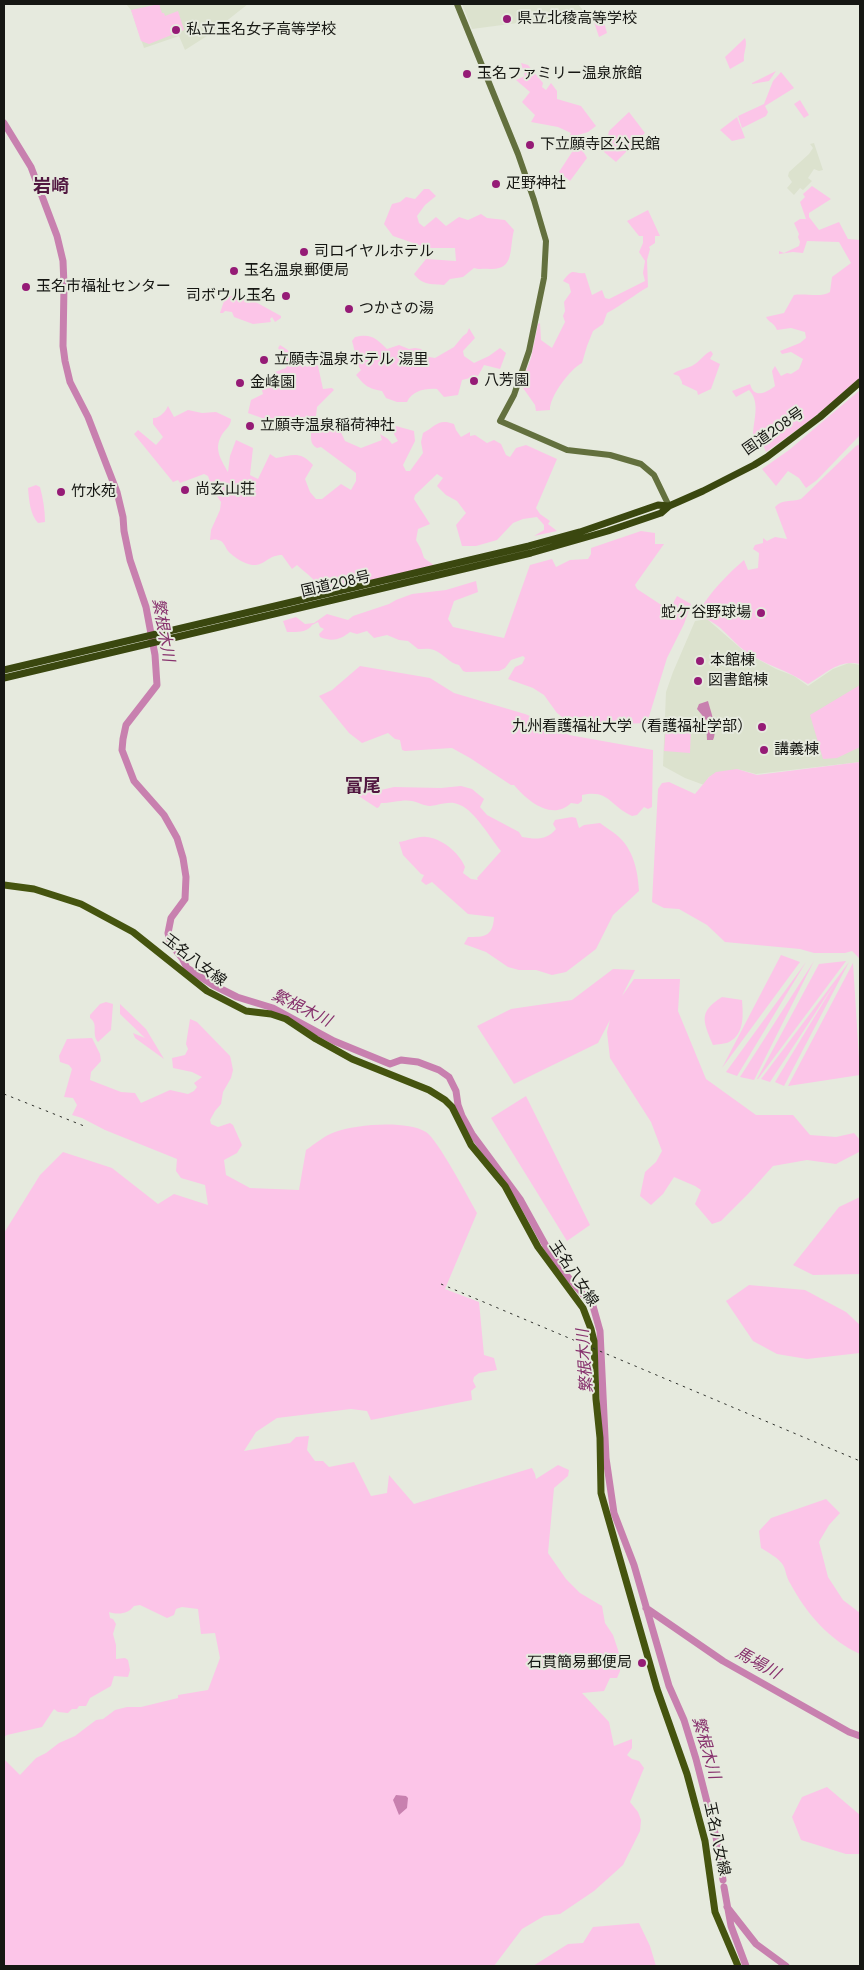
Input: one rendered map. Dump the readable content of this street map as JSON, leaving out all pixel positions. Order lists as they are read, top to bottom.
{
  "streets": {
    "highway": ["国道208号"],
    "main road": ["玉名八女線"]
  },
  "districts": ["岩崎", "富尾"],
  "water": ["繁根木川", "馬場川"],
  "places": [
    "県立北稜高等学校",
    "私立玉名女子高等学校",
    "玉名ファミリー温泉旅館",
    "下立願寺区公民館",
    "疋野神社",
    "司ロイヤルホテル",
    "玉名温泉郵便局",
    "玉名市福祉センター",
    "司ボウル玉名",
    "つかさの湯",
    "立願寺温泉ホテル 湯里",
    "八芳園",
    "金峰園",
    "立願寺温泉稲荷神社",
    "尚玄山荘",
    "竹水苑",
    "蛇ケ谷野球場",
    "本館棟",
    "図書館棟",
    "九州看護福祉大学（看護福祉学部）",
    "講義棟",
    "石貫簡易郵便局"
  ]
}
